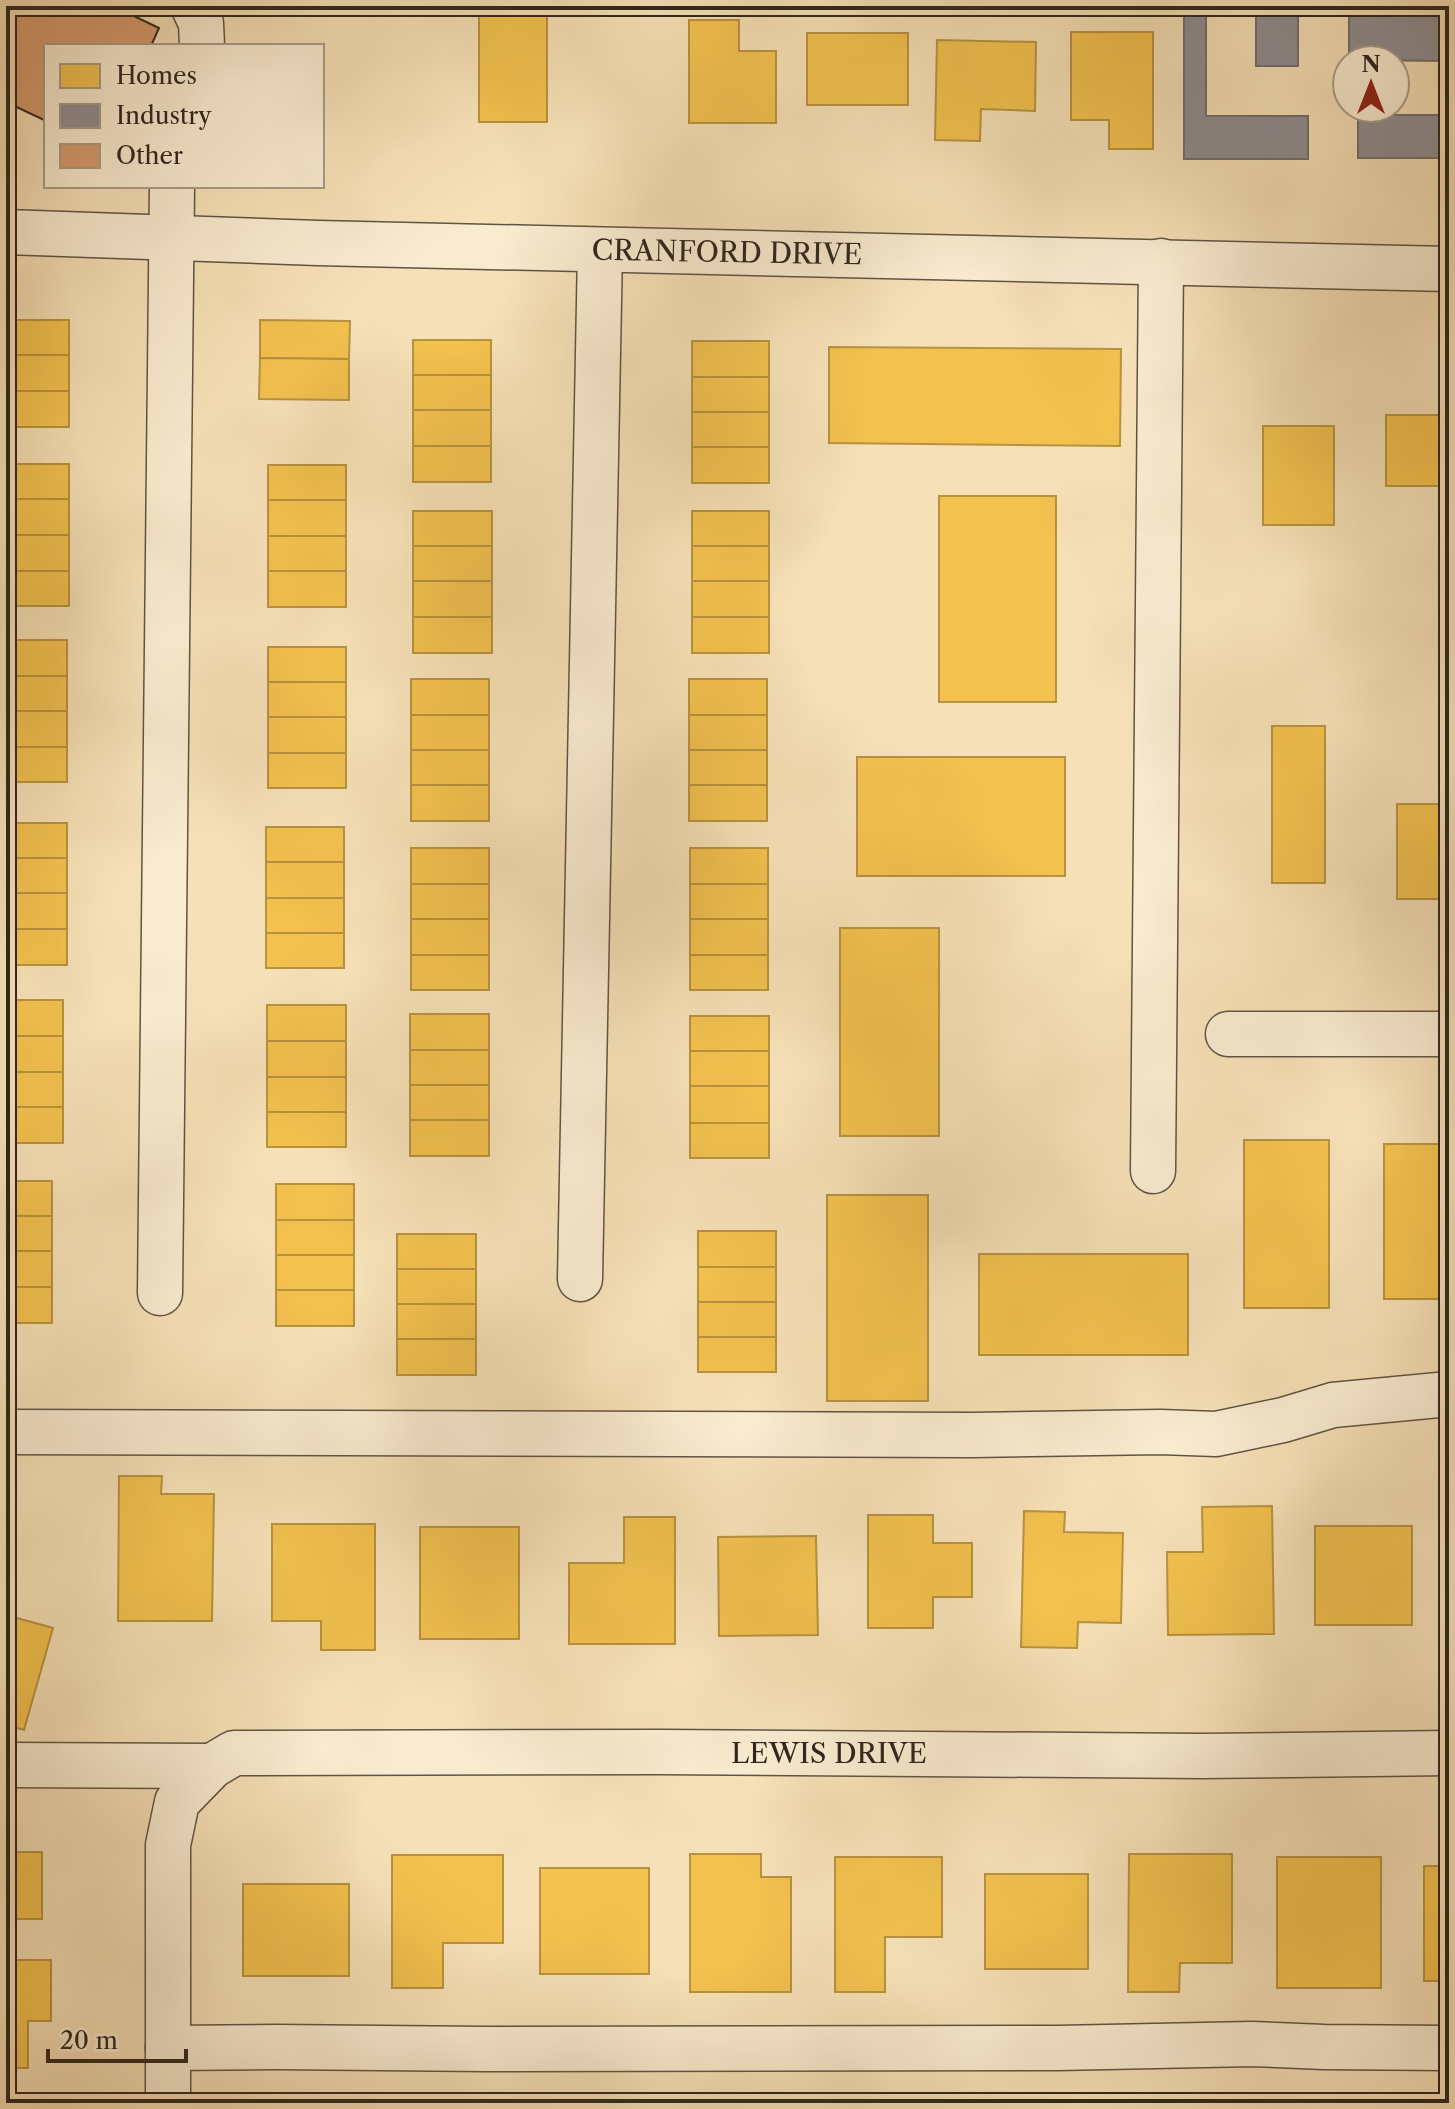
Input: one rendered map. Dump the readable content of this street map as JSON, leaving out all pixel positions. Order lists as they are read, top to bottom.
{
  "streets": {
    "street": ["CRANFORD DRIVE", "LEWIS DRIVE"]
  },
  "legend": ["Homes", "Industry", "Other"],
  "scale_bar": "20 m",
  "north": "top"
}
